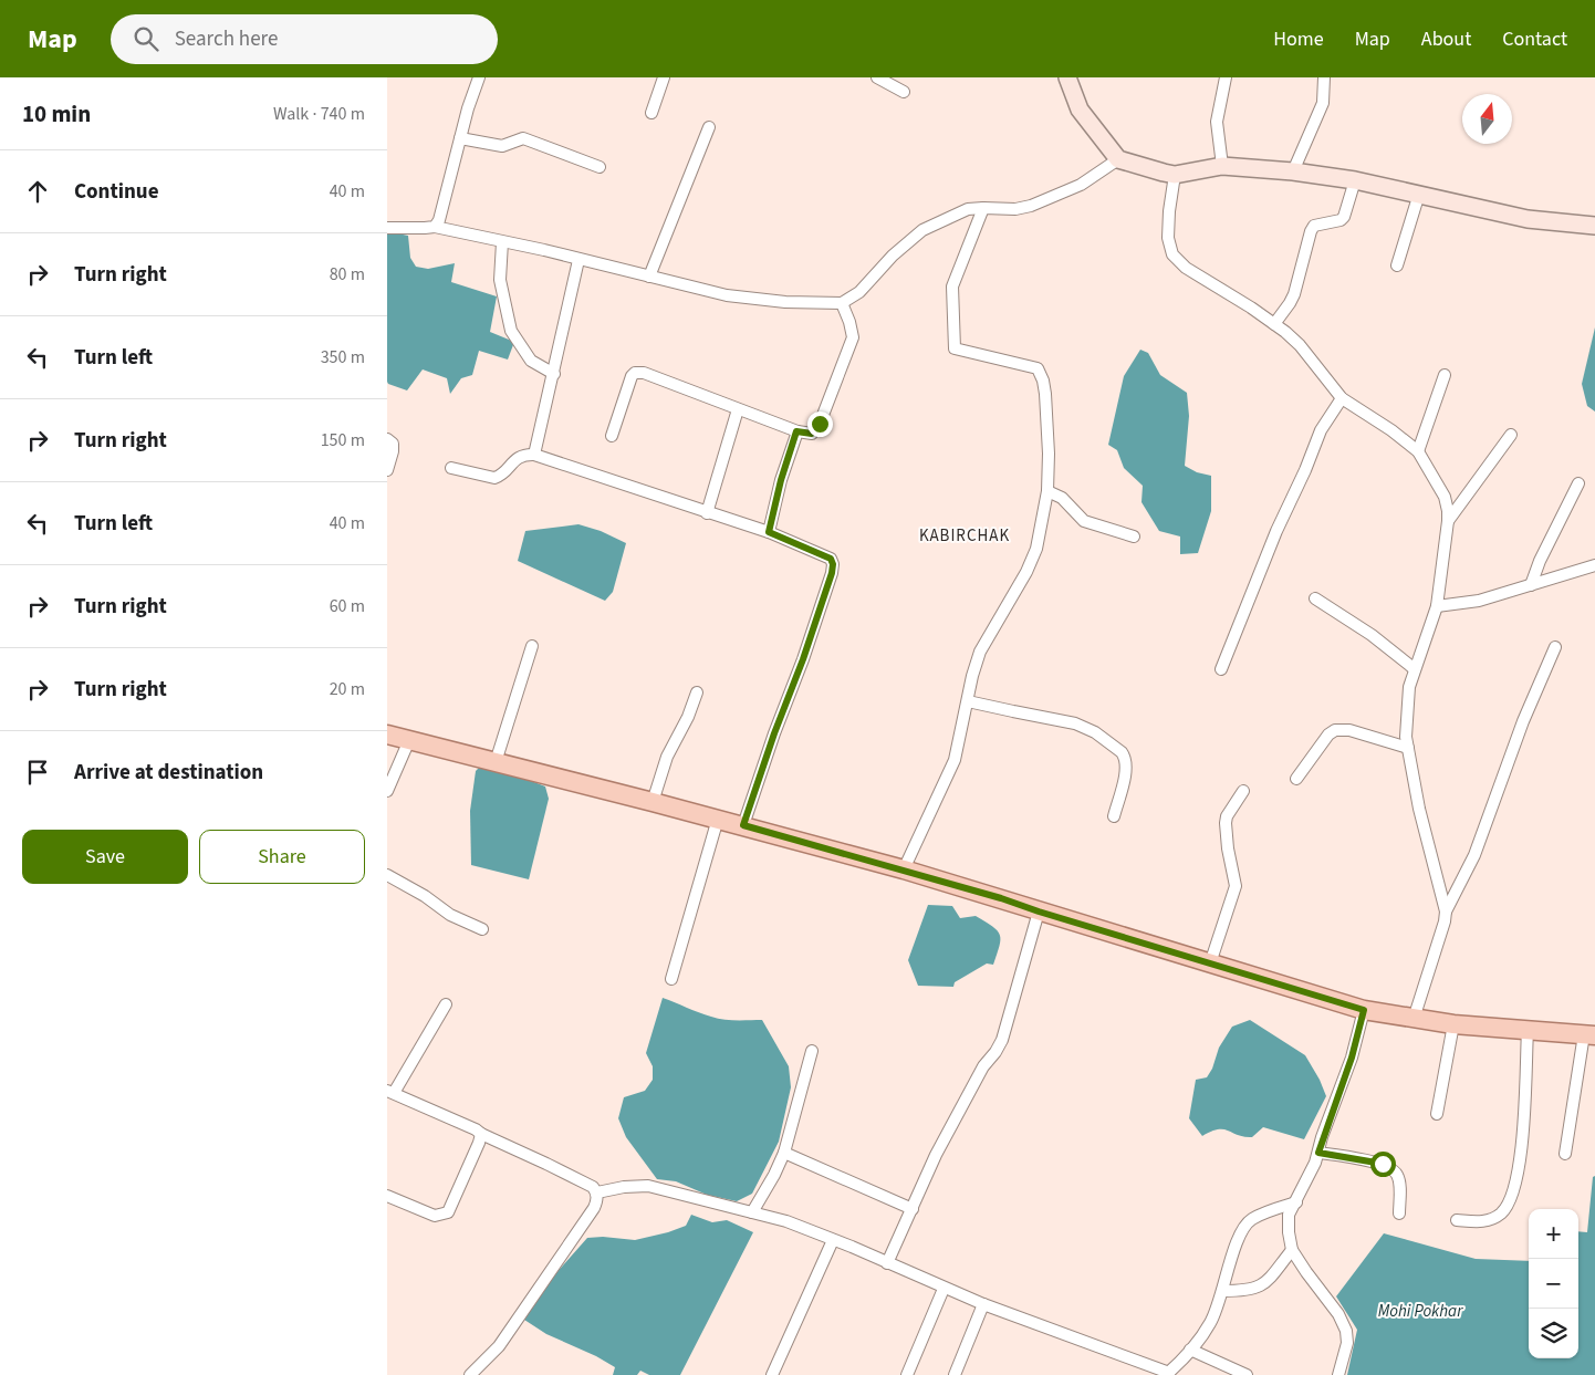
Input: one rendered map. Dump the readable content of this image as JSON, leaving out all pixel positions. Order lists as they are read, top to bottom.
{
  "districts": ["KABIRCHAK"],
  "water": ["Mohi Pokhar"],
  "north": "top",
  "page": {
    "header": "Map",
    "search": "Search here",
    "nav": [
      "Home",
      "Map",
      "About",
      "Contact"
    ],
    "heading": ["10 min", "Walk · 740 m"],
    "list": [
      ["Continue", "40 m"],
      ["Turn right", "80 m"],
      ["Turn left", "350 m"],
      ["Turn right", "150 m"],
      ["Turn left", "40 m"],
      ["Turn right", "60 m"],
      ["Turn right", "20 m"],
      "Arrive at destination"
    ],
    "buttons": ["Save", "Share"],
    "map_buttons": ["+", "−"]
  }
}
